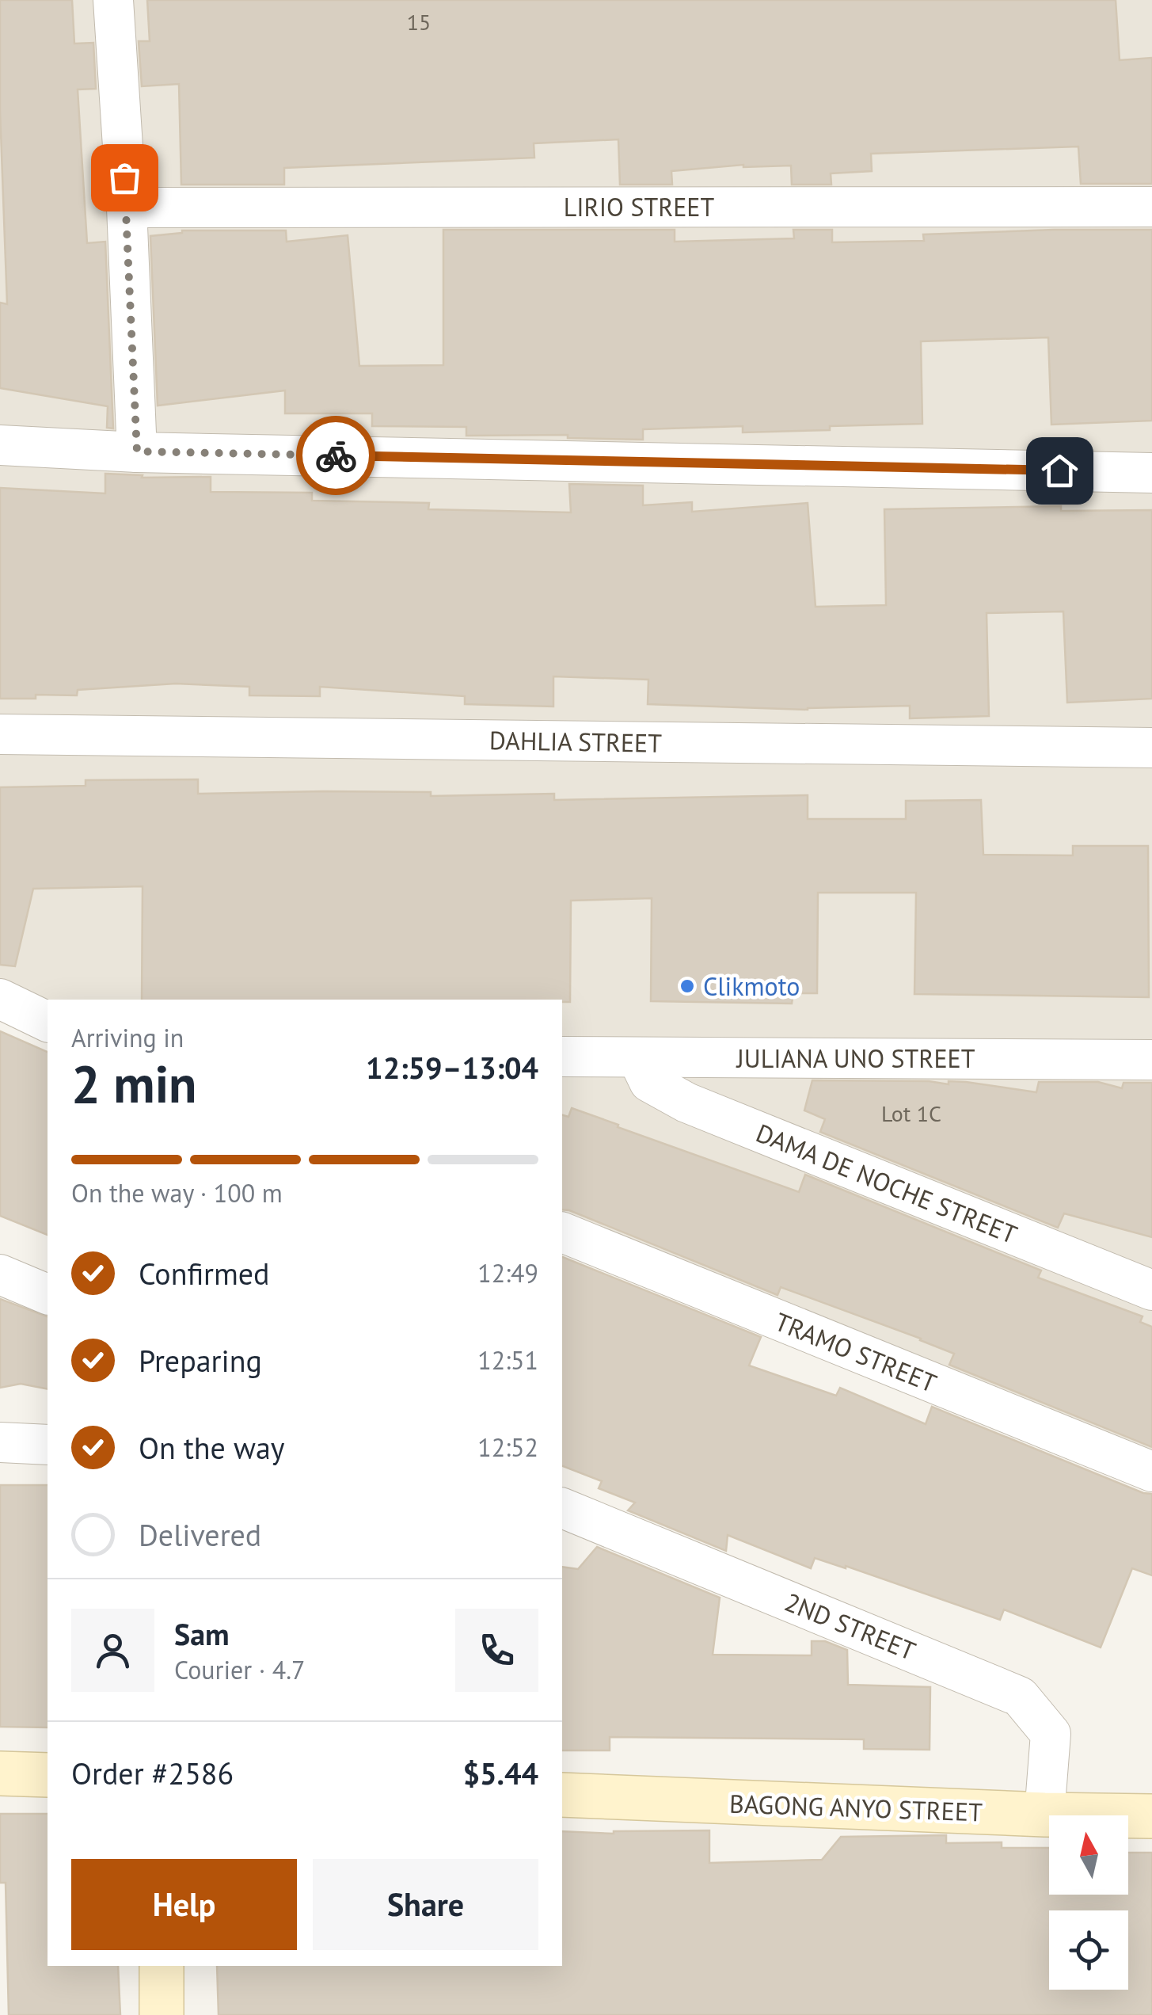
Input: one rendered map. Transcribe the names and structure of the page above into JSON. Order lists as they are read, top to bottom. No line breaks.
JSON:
{"streets":{"street":["LIRIO STREET","DAHLIA STREET","JULIANA UNO STREET","DAMA DE NOCHE STREET","TRAMO STREET","2ND STREET","BAGONG ANYO STREET"]},"crossings":[["JULIANA UNO STREET","DAMA DE NOCHE STREET"],["2ND STREET","BAGONG ANYO STREET"]],"places":["Clikmoto"],"house_numbers":["15","Lot 1C"],"north":"top","page":{"heading":["2 min","Arriving in","12:59–13:04"],"panel":["Sam","Courier · 4.7","Order #2586","$5.44"],"bar":"On the way · 100 m","list":[["Confirmed","12:49"],["Preparing","12:51"],["On the way","12:52"],"Delivered"],"buttons":["Help","Share"]}}
